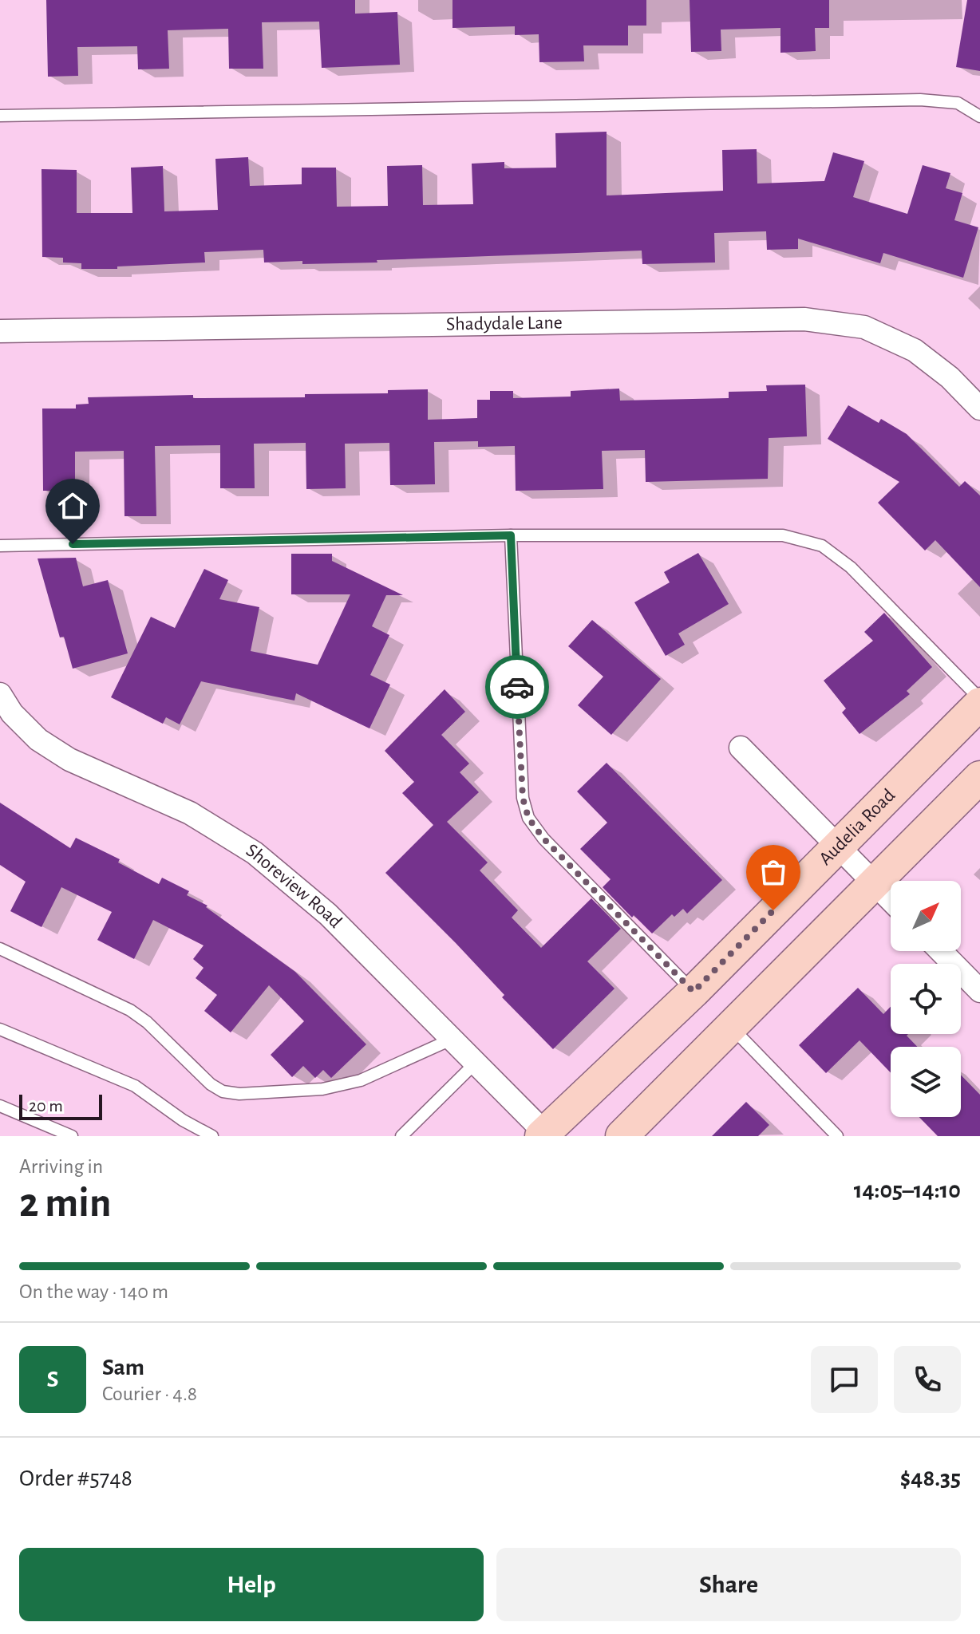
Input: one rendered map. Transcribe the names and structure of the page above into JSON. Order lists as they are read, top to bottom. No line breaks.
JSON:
{"streets":{"main road":["Audelia Road"],"street":["Shadydale Lane","Shoreview Road"]},"crossings":[["Audelia Road","Shoreview Road"]],"scale_bar":"20 m","north":"top right","page":{"scale":"20 m","heading":["2 min","Arriving in","14:05–14:10"],"panel":["Sam","Courier · 4.8","Order #5748","$48.35"],"bar":"On the way · 140 m","round":"S","buttons":["Help","Share"]}}
